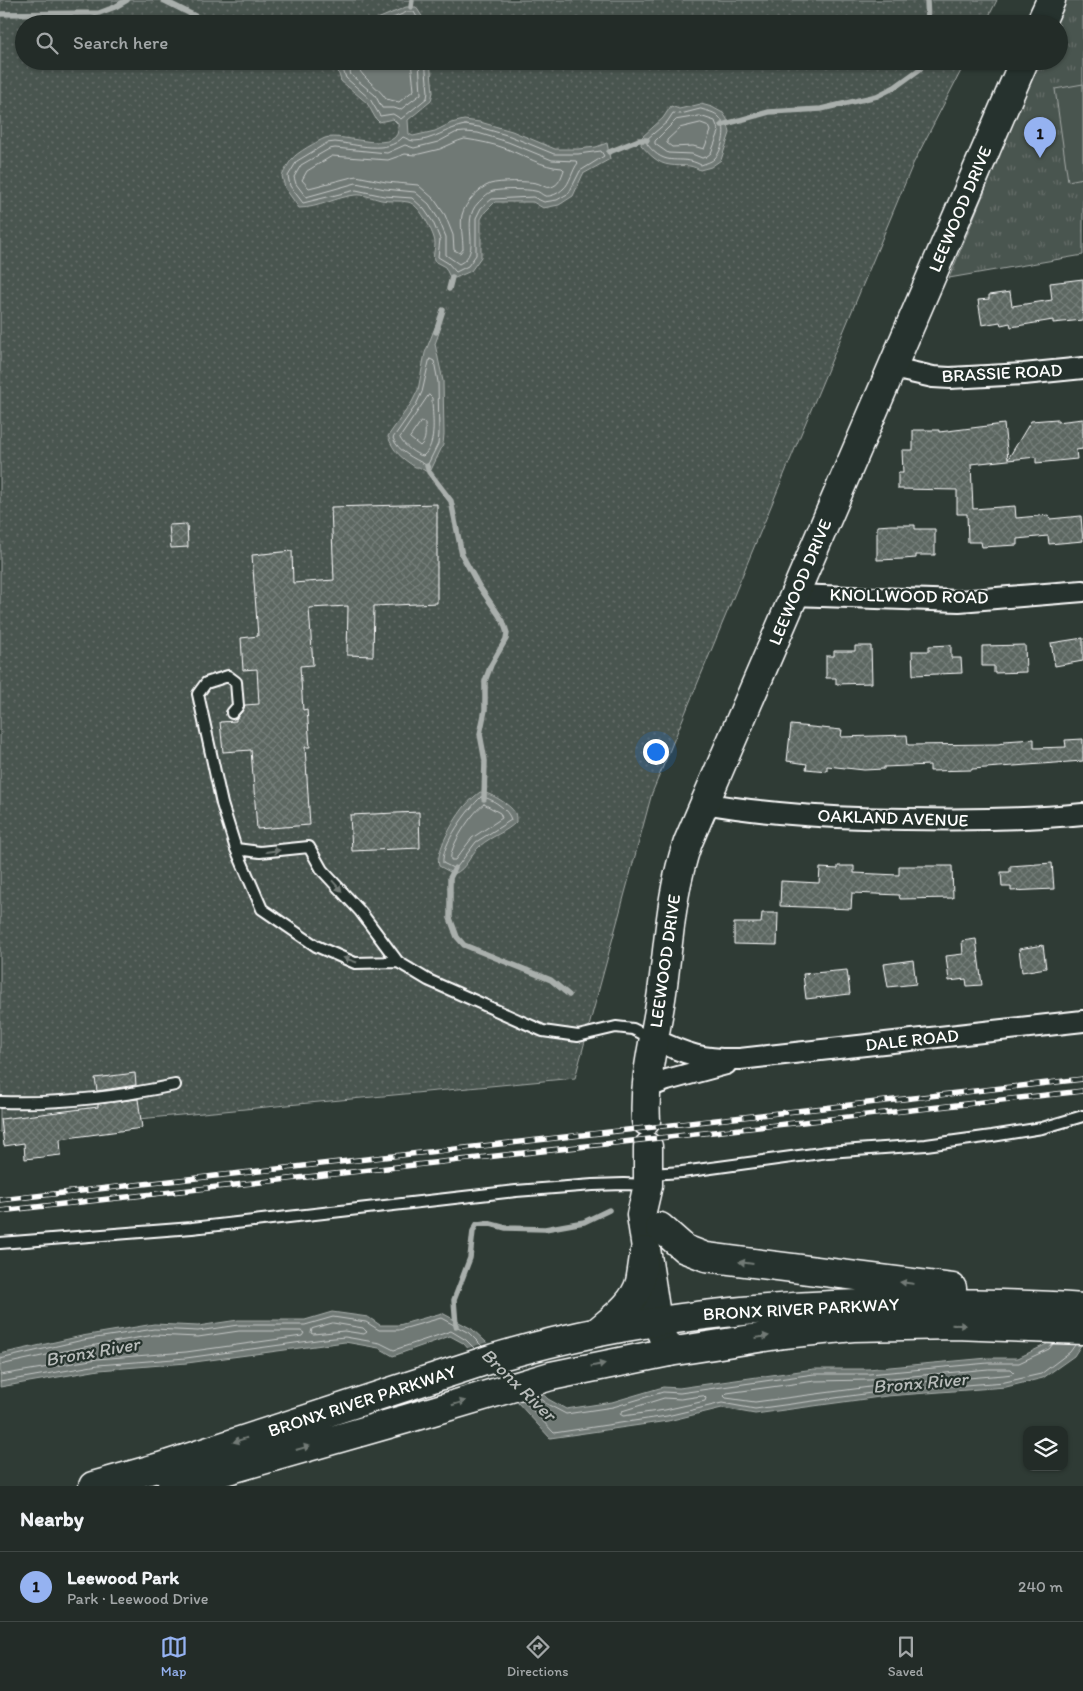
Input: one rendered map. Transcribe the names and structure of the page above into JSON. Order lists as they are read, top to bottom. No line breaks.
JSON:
{"streets":{"main road":["LEEWOOD DRIVE","BRONX RIVER PARKWAY"],"street":["BRASSIE ROAD","KNOLLWOOD ROAD","OAKLAND AVENUE","DALE ROAD"]},"crossings":[["LEEWOOD DRIVE","BRASSIE ROAD"],["LEEWOOD DRIVE","KNOLLWOOD ROAD"],["LEEWOOD DRIVE","OAKLAND AVENUE"],["LEEWOOD DRIVE","DALE ROAD"],["LEEWOOD DRIVE","BRONX RIVER PARKWAY"]],"water":["Bronx River"],"page":{"search":"Search here","pins":"1","heading":"Nearby","list":[{"mark":"1","name":"Leewood Park","note":"Park · Leewood Drive","value":"240 m"}],"nav":["Map","Directions","Saved"]}}
